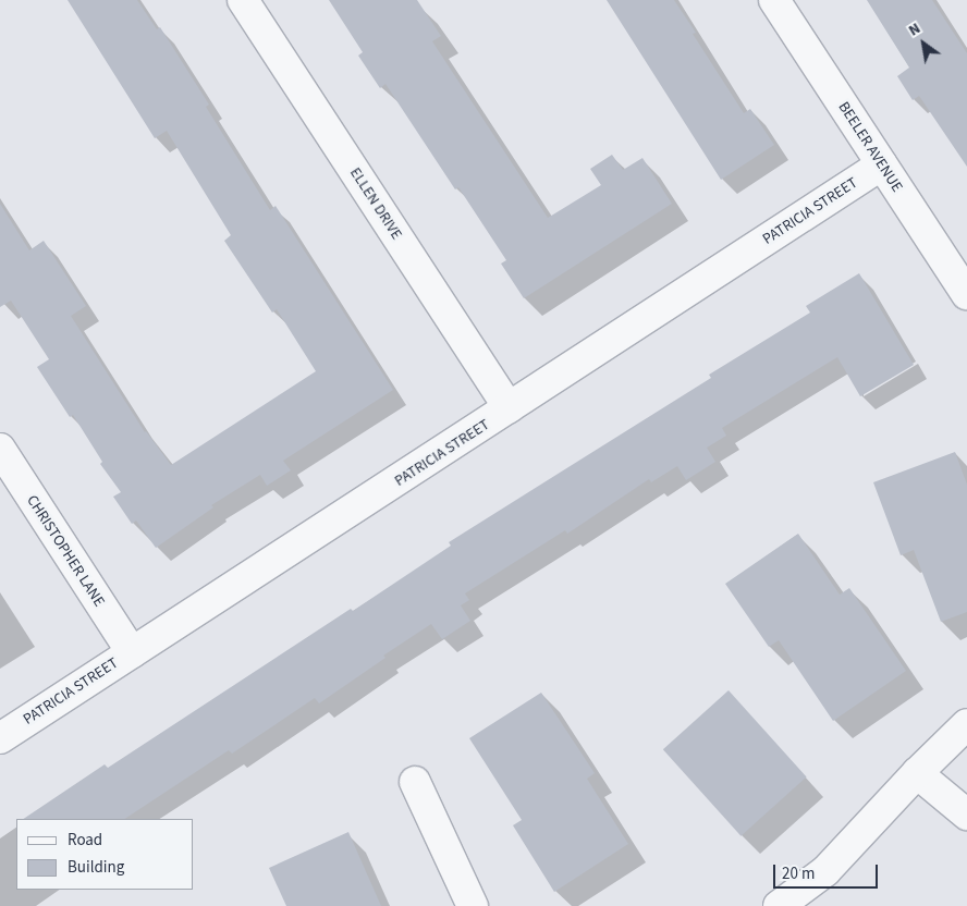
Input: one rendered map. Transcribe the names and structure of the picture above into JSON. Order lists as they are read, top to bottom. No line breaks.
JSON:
{"streets":{"street":["BEELER AVENUE","ELLEN DRIVE","PATRICIA STREET","CHRISTOPHER LANE"]},"crossings":[["BEELER AVENUE","PATRICIA STREET"],["ELLEN DRIVE","PATRICIA STREET"],["PATRICIA STREET","CHRISTOPHER LANE"]],"legend":["Road","Building"],"scale_bar":"20 m","north":"top left"}
